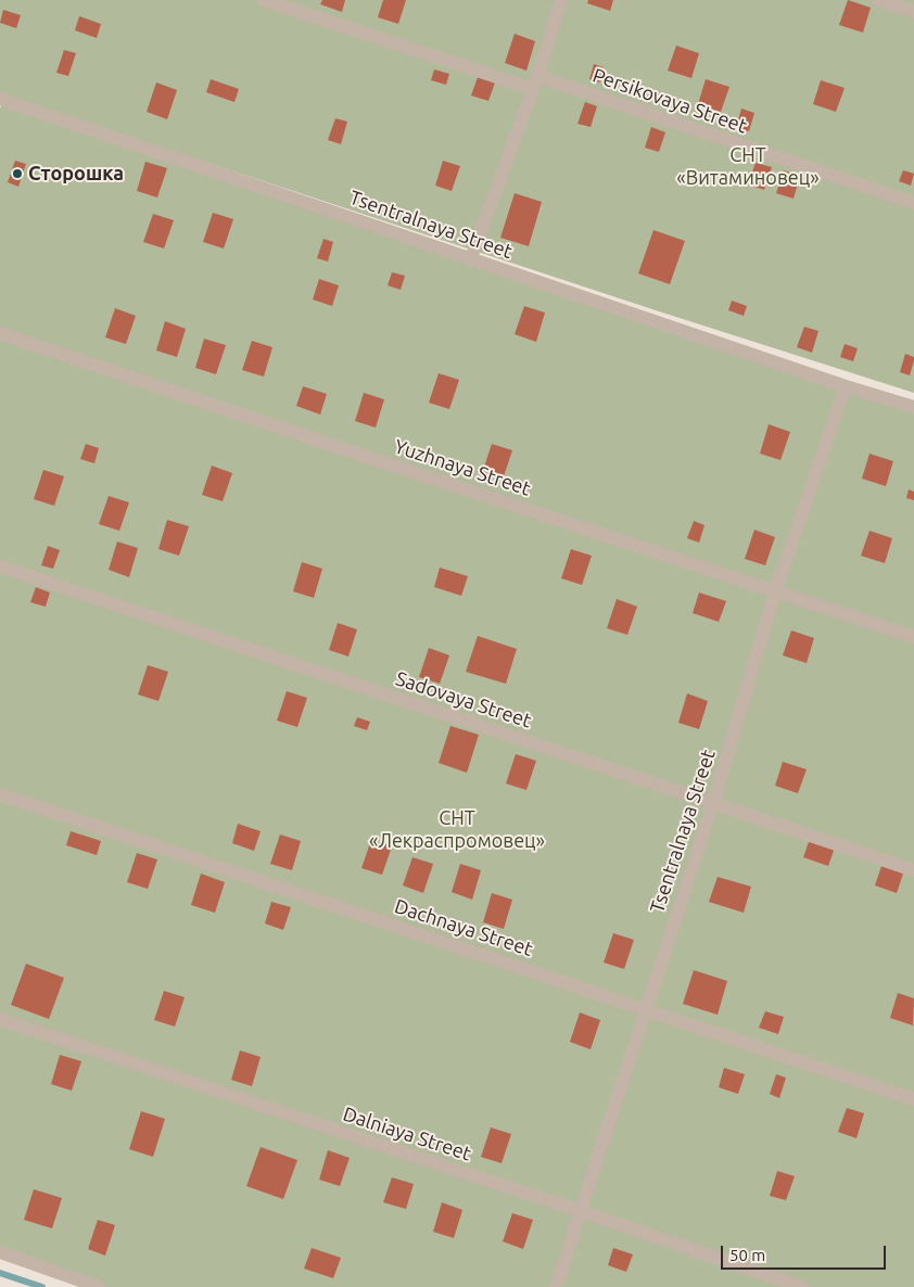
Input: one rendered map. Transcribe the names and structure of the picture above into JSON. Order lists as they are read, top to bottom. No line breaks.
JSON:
{"streets":{"street":["Persikovaya Street","Tsentralnaya Street","Yuzhnaya Street","Sadovaya Street","Dachnaya Street","Dalniaya Street"]},"crossings":[["Tsentralnaya Street","Yuzhnaya Street"],["Tsentralnaya Street","Sadovaya Street"],["Tsentralnaya Street","Dachnaya Street"],["Tsentralnaya Street","Dalniaya Street"]],"parks":["СНТ «Витаминовец»","СНТ «Лекраспромовец»"],"places":["Сторошка"],"scale_bar":"50 m"}
